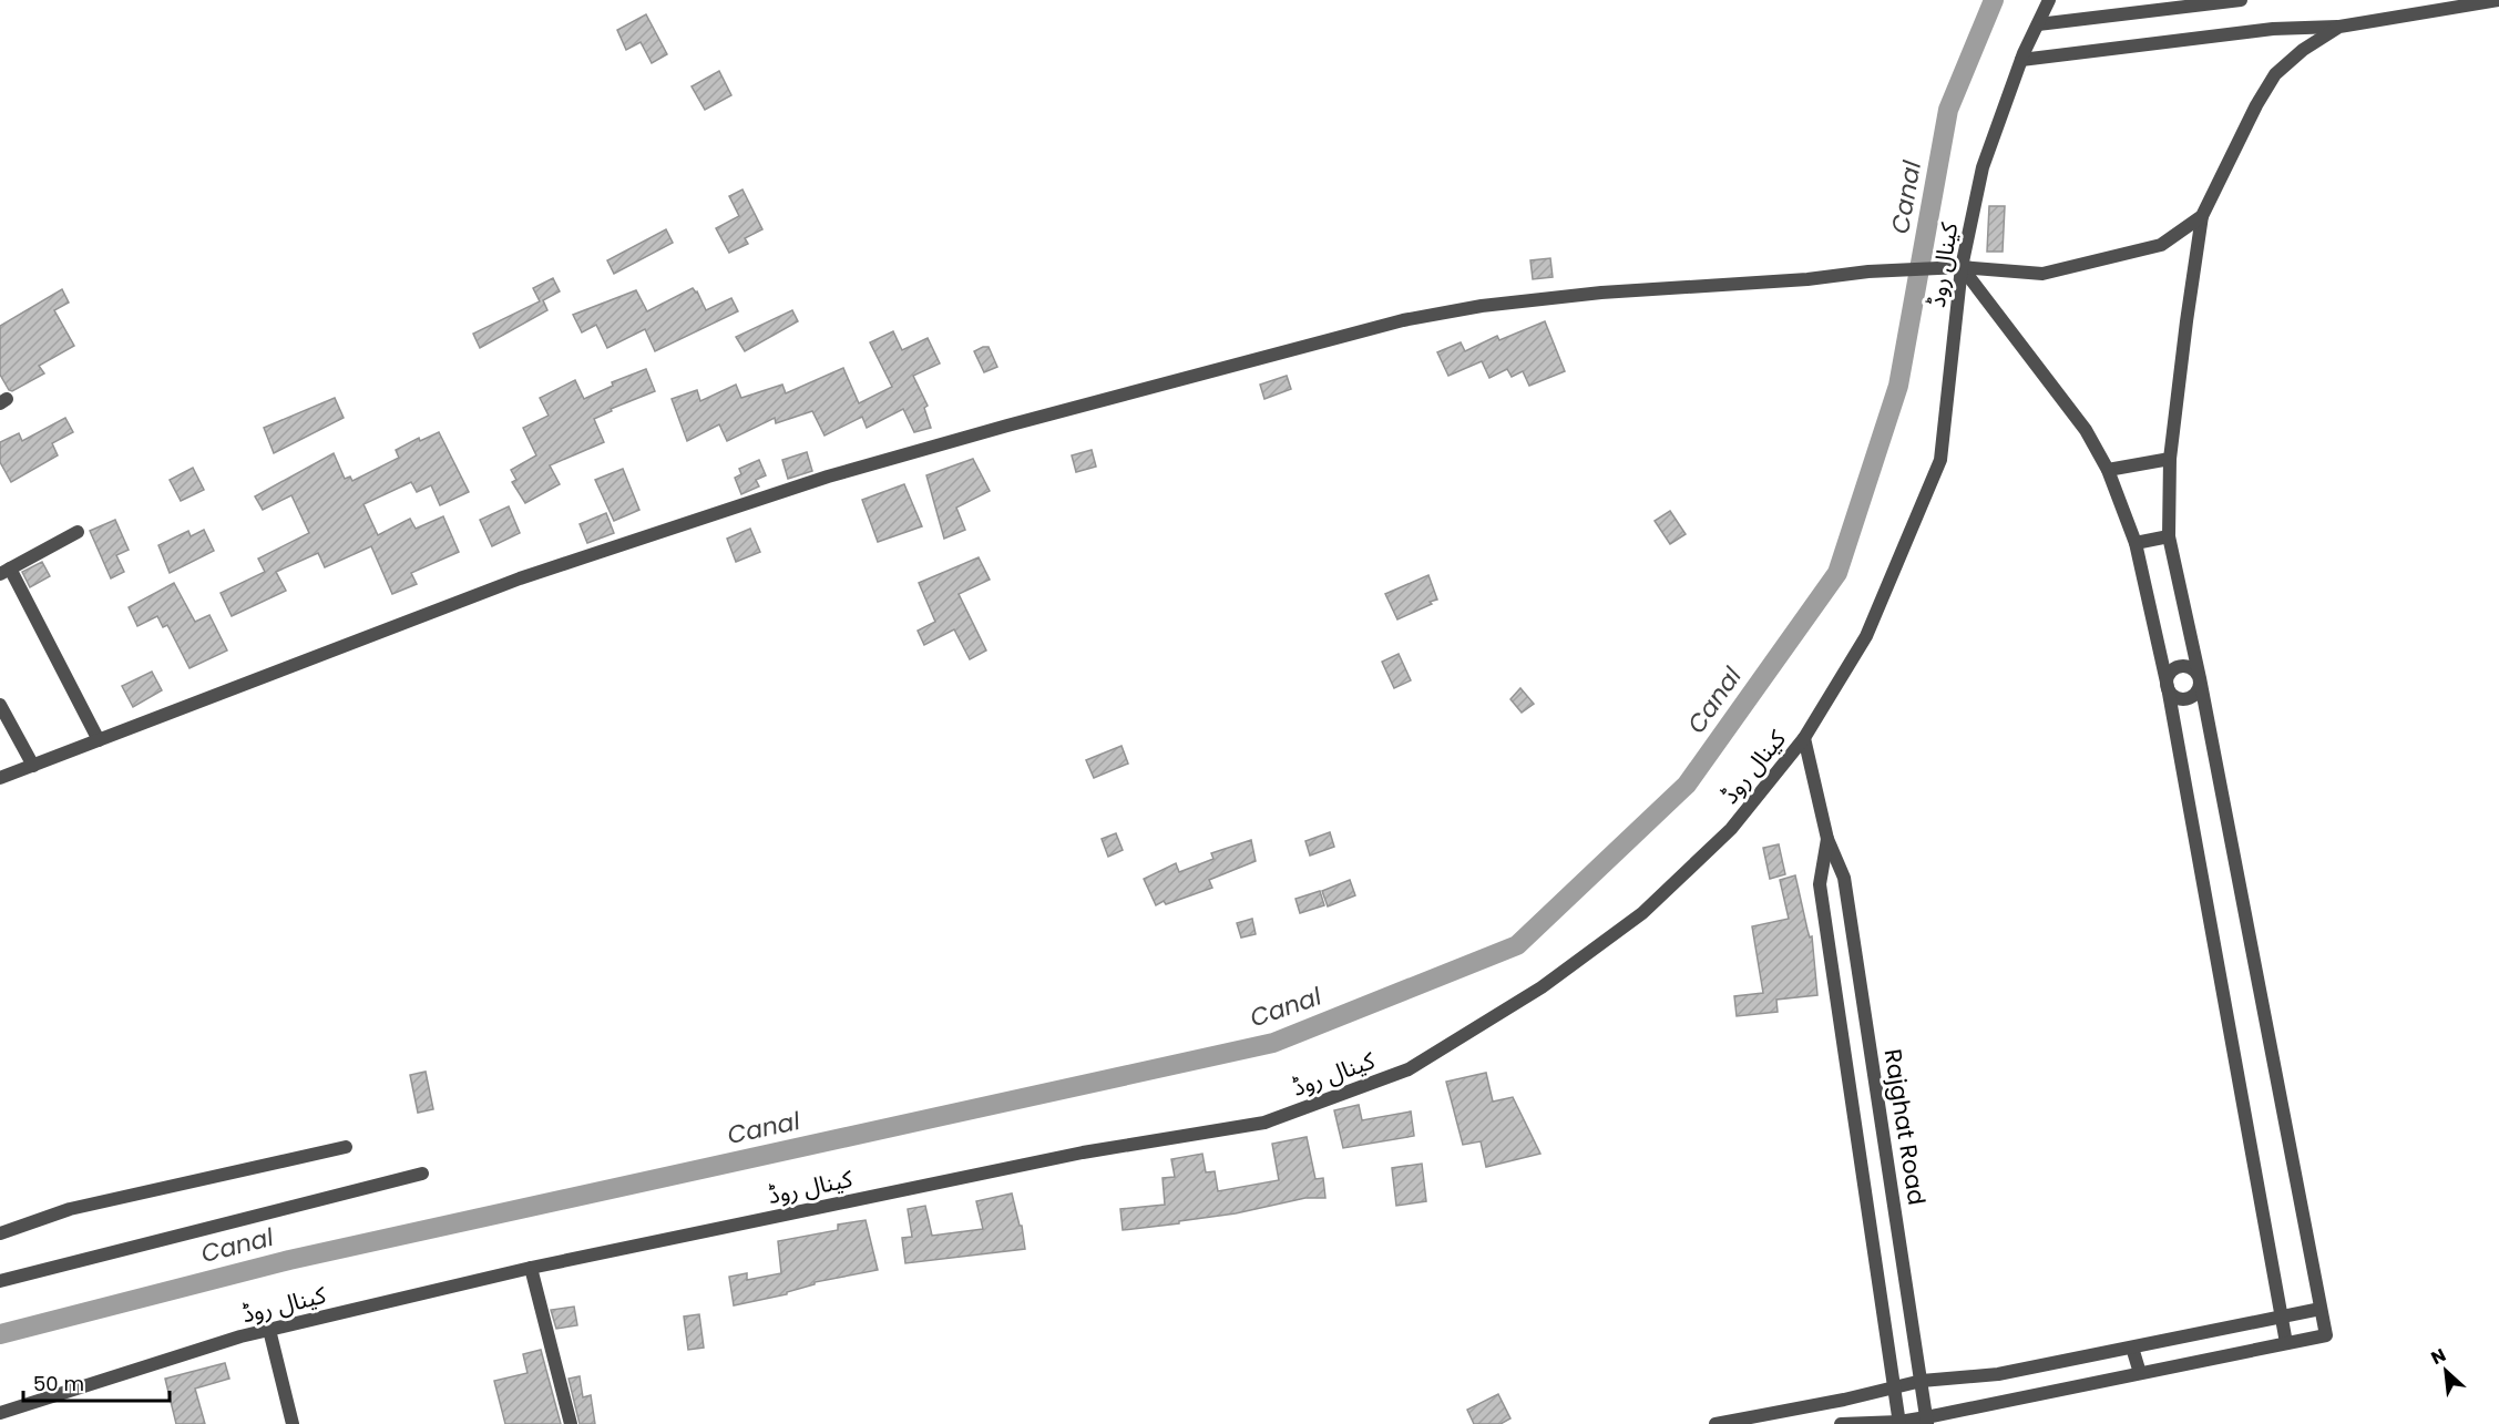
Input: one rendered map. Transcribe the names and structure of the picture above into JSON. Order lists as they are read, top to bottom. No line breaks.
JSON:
{"streets":{"street":["کینال روڈ","Rajghat Road"]},"crossings":[["کینال روڈ","Rajghat Road"]],"water":["Canal"],"scale_bar":"50 m","north":"top left"}
